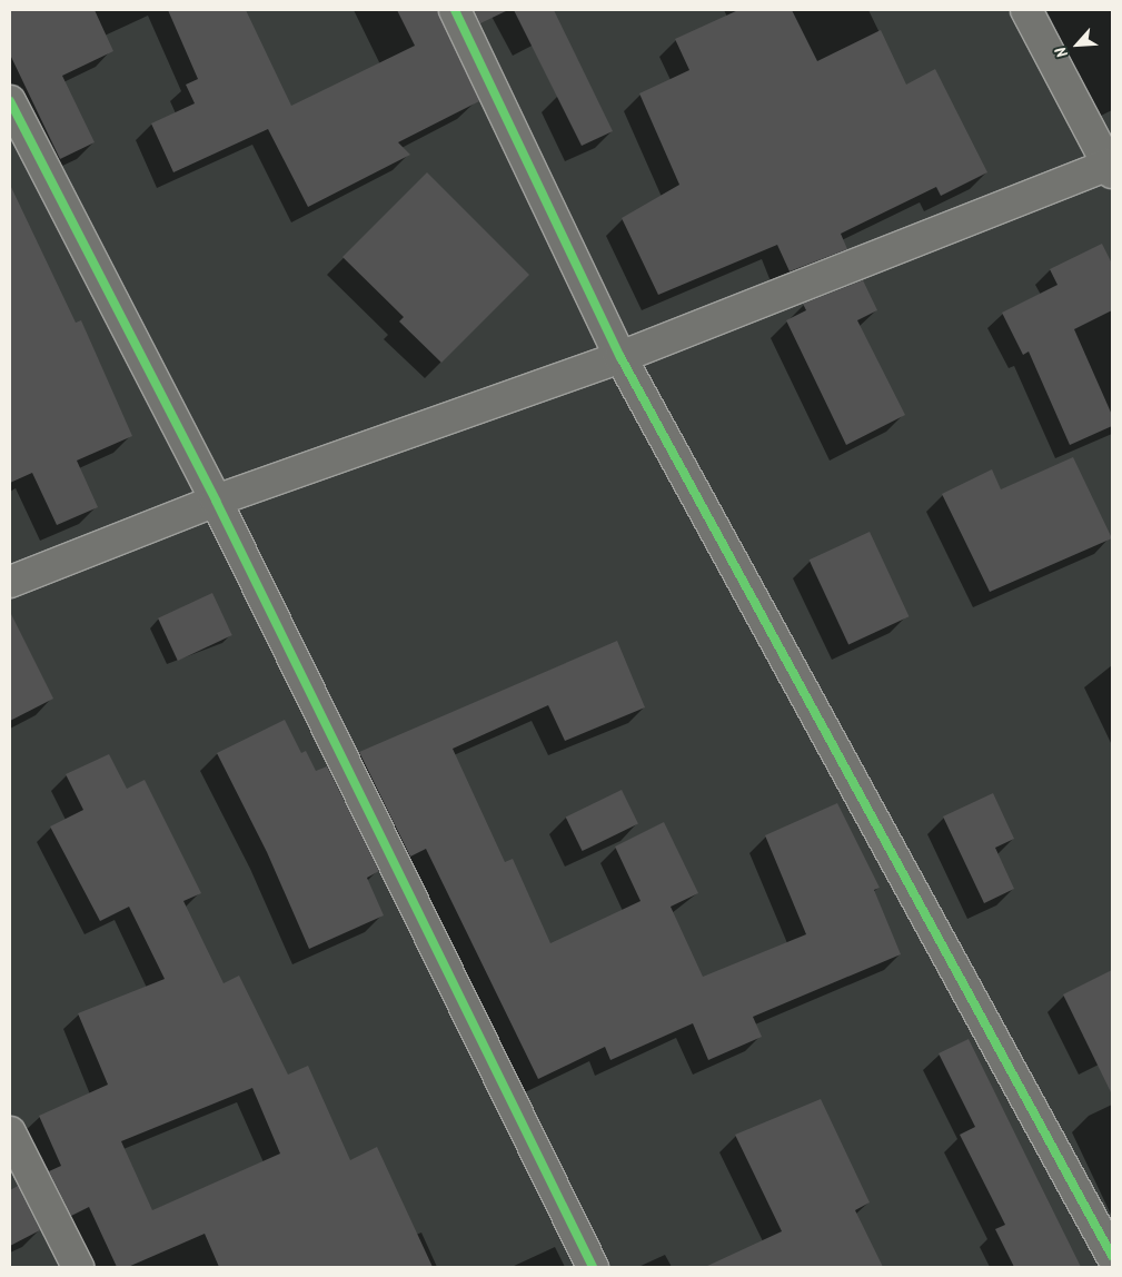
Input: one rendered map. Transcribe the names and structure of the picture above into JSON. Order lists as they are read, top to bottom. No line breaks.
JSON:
{"north":"bottom left"}
